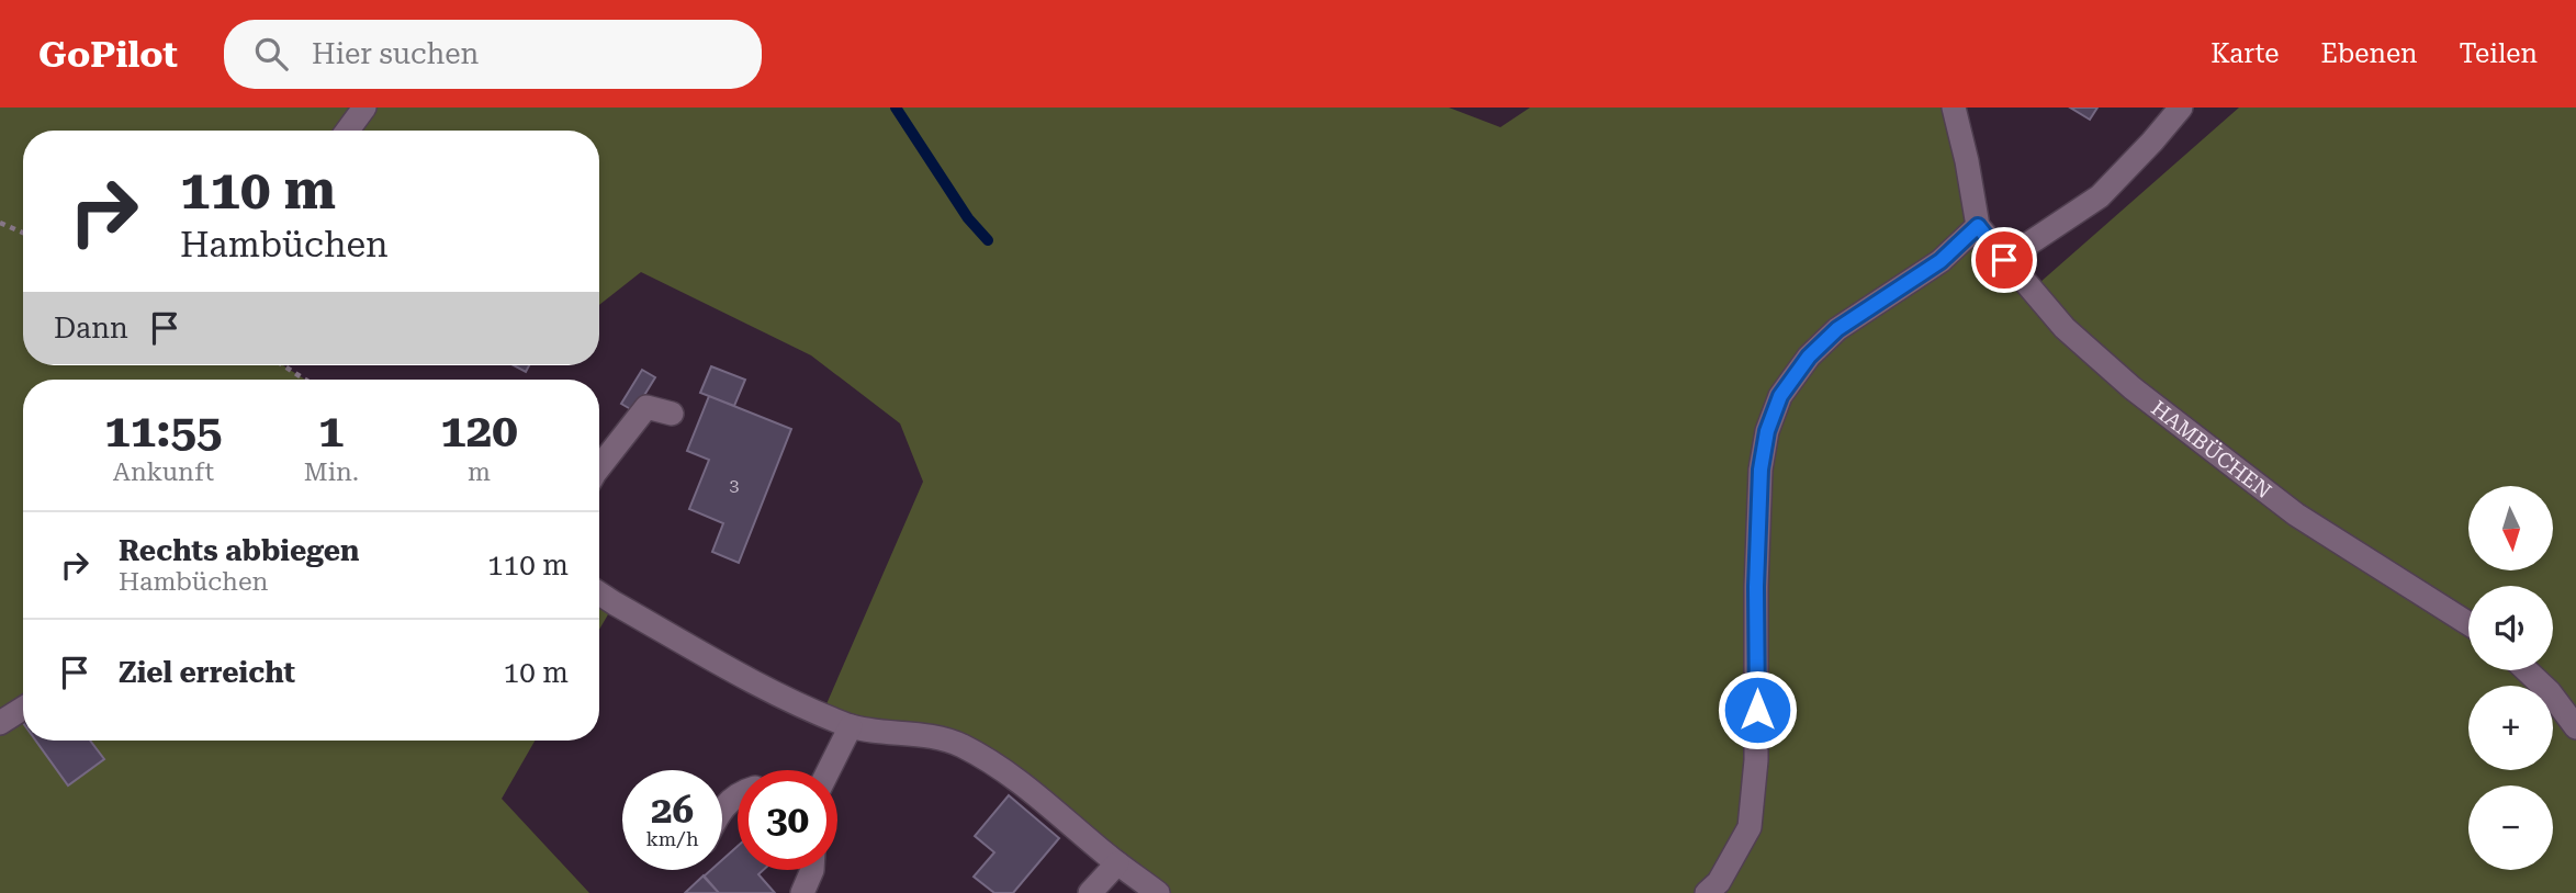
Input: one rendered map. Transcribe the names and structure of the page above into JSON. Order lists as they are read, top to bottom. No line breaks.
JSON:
{"streets":{"street":["HAMBÜCHEN"]},"house_numbers":["3"],"north":"bottom","page":{"header":"GoPilot","search":"Hier suchen","nav":["Karte","Ebenen","Teilen"],"turn":["110 m","Hambüchen"],"then":"Dann","eta":["11:55","Ankunft","1","Min.","120","m"],"map_buttons":["+","−"],"list":[{"name":"Rechts abbiegen","note":"Hambüchen","value":"110 m"},{"name":"Ziel erreicht","value":"10 m"}],"speed":"26 km/h","limit":"30"}}
